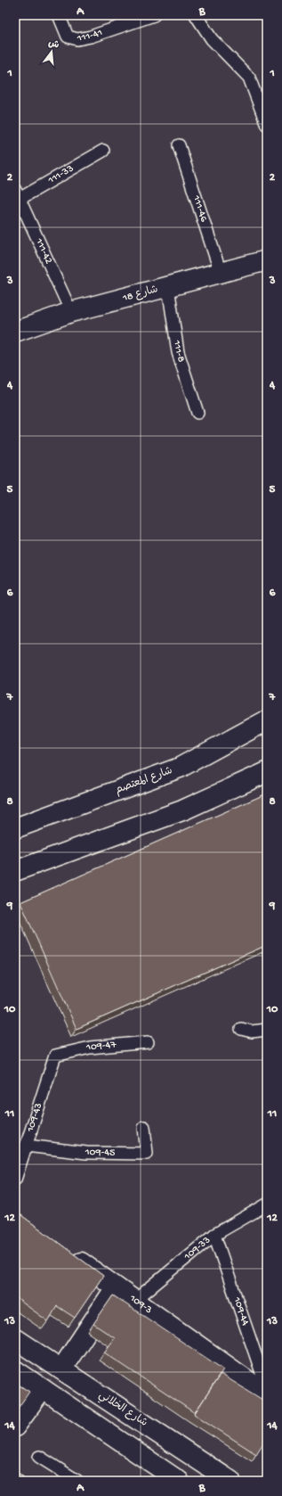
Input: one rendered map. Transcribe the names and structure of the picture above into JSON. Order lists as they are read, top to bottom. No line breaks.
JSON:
{"streets":{"main road":["شارع 18","شارع المعتصم","109-3","شارع الخلاني"],"lane":["111-41","111-33","111-46","111-42","111-8","109-47","109-43","109-45","109-33","109-44"]},"crossings":[["111-33","111-42"],["111-46","شارع 18"],["111-42","شارع 18"],["شارع 18","111-8"],["109-47","109-43"],["109-43","109-45"],["109-33","109-3"],["109-33","109-44"]],"north":"top","grid":{"columns":["A","B"],"rows":["1","2","3","4","5","6","7","8","9","10","11","12","13","14"]}}
